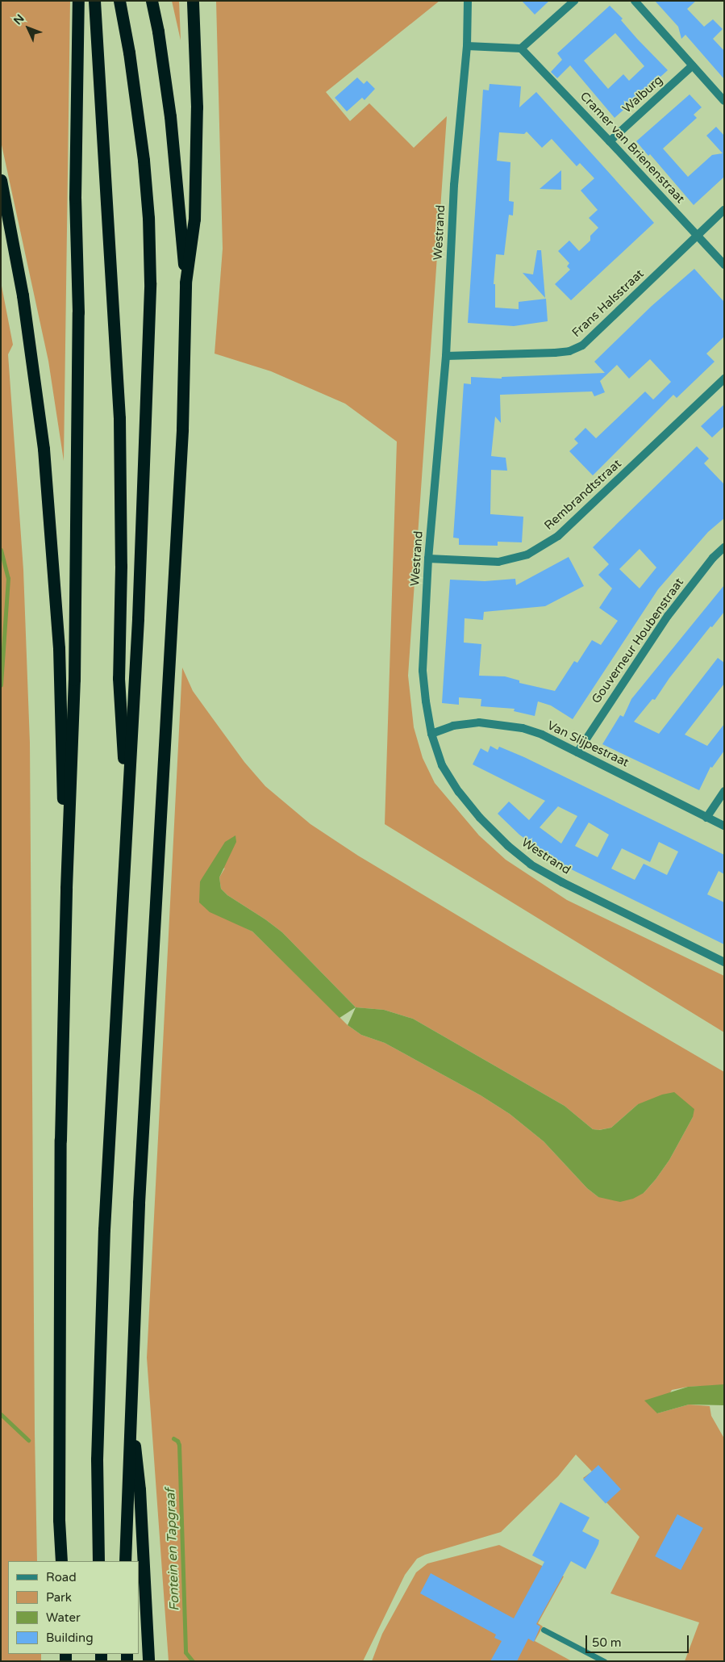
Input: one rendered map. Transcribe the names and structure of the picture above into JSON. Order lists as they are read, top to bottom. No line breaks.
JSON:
{"streets":{"street":["Walburg","Cramer van Brienenstraat","Westrand","Frans Halsstraat","Rembrandtstraat","Gouverneur Houbenstraat","Van Slijpestraat"]},"crossings":[["Walburg","Cramer van Brienenstraat"],["Cramer van Brienenstraat","Frans Halsstraat"],["Westrand","Frans Halsstraat"],["Westrand","Rembrandtstraat"],["Westrand","Van Slijpestraat"],["Gouverneur Houbenstraat","Van Slijpestraat"]],"water":["Fontein en Tapgraaf"],"legend":["Road","Park","Water","Building"],"scale_bar":"50 m","north":"top left"}
